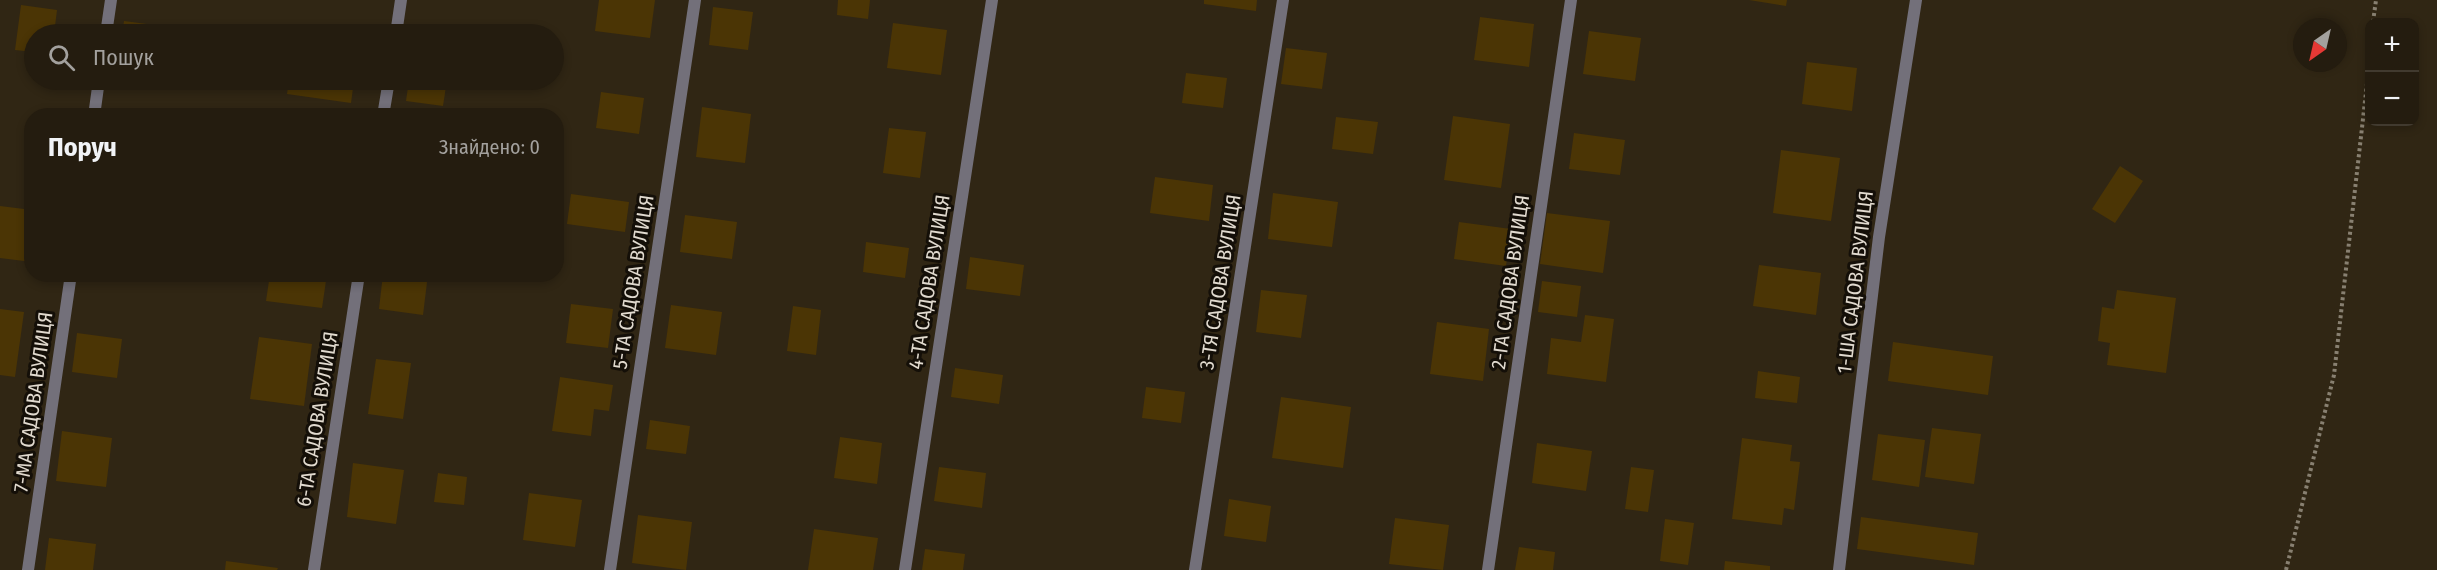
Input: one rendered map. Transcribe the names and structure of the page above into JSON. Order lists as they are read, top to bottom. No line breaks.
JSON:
{"streets":{"street":["5-ТА САДОВА ВУЛИЦЯ","4-ТА САДОВА ВУЛИЦЯ","3-ТЯ САДОВА ВУЛИЦЯ","2-ГА САДОВА ВУЛИЦЯ","1-ША САДОВА ВУЛИЦЯ","7-МА САДОВА ВУЛИЦЯ","6-ТА САДОВА ВУЛИЦЯ"]},"north":"bottom left","page":{"map_buttons":["+","−"],"search":"Пошук","heading":["Поруч","Знайдено: 0"]}}
